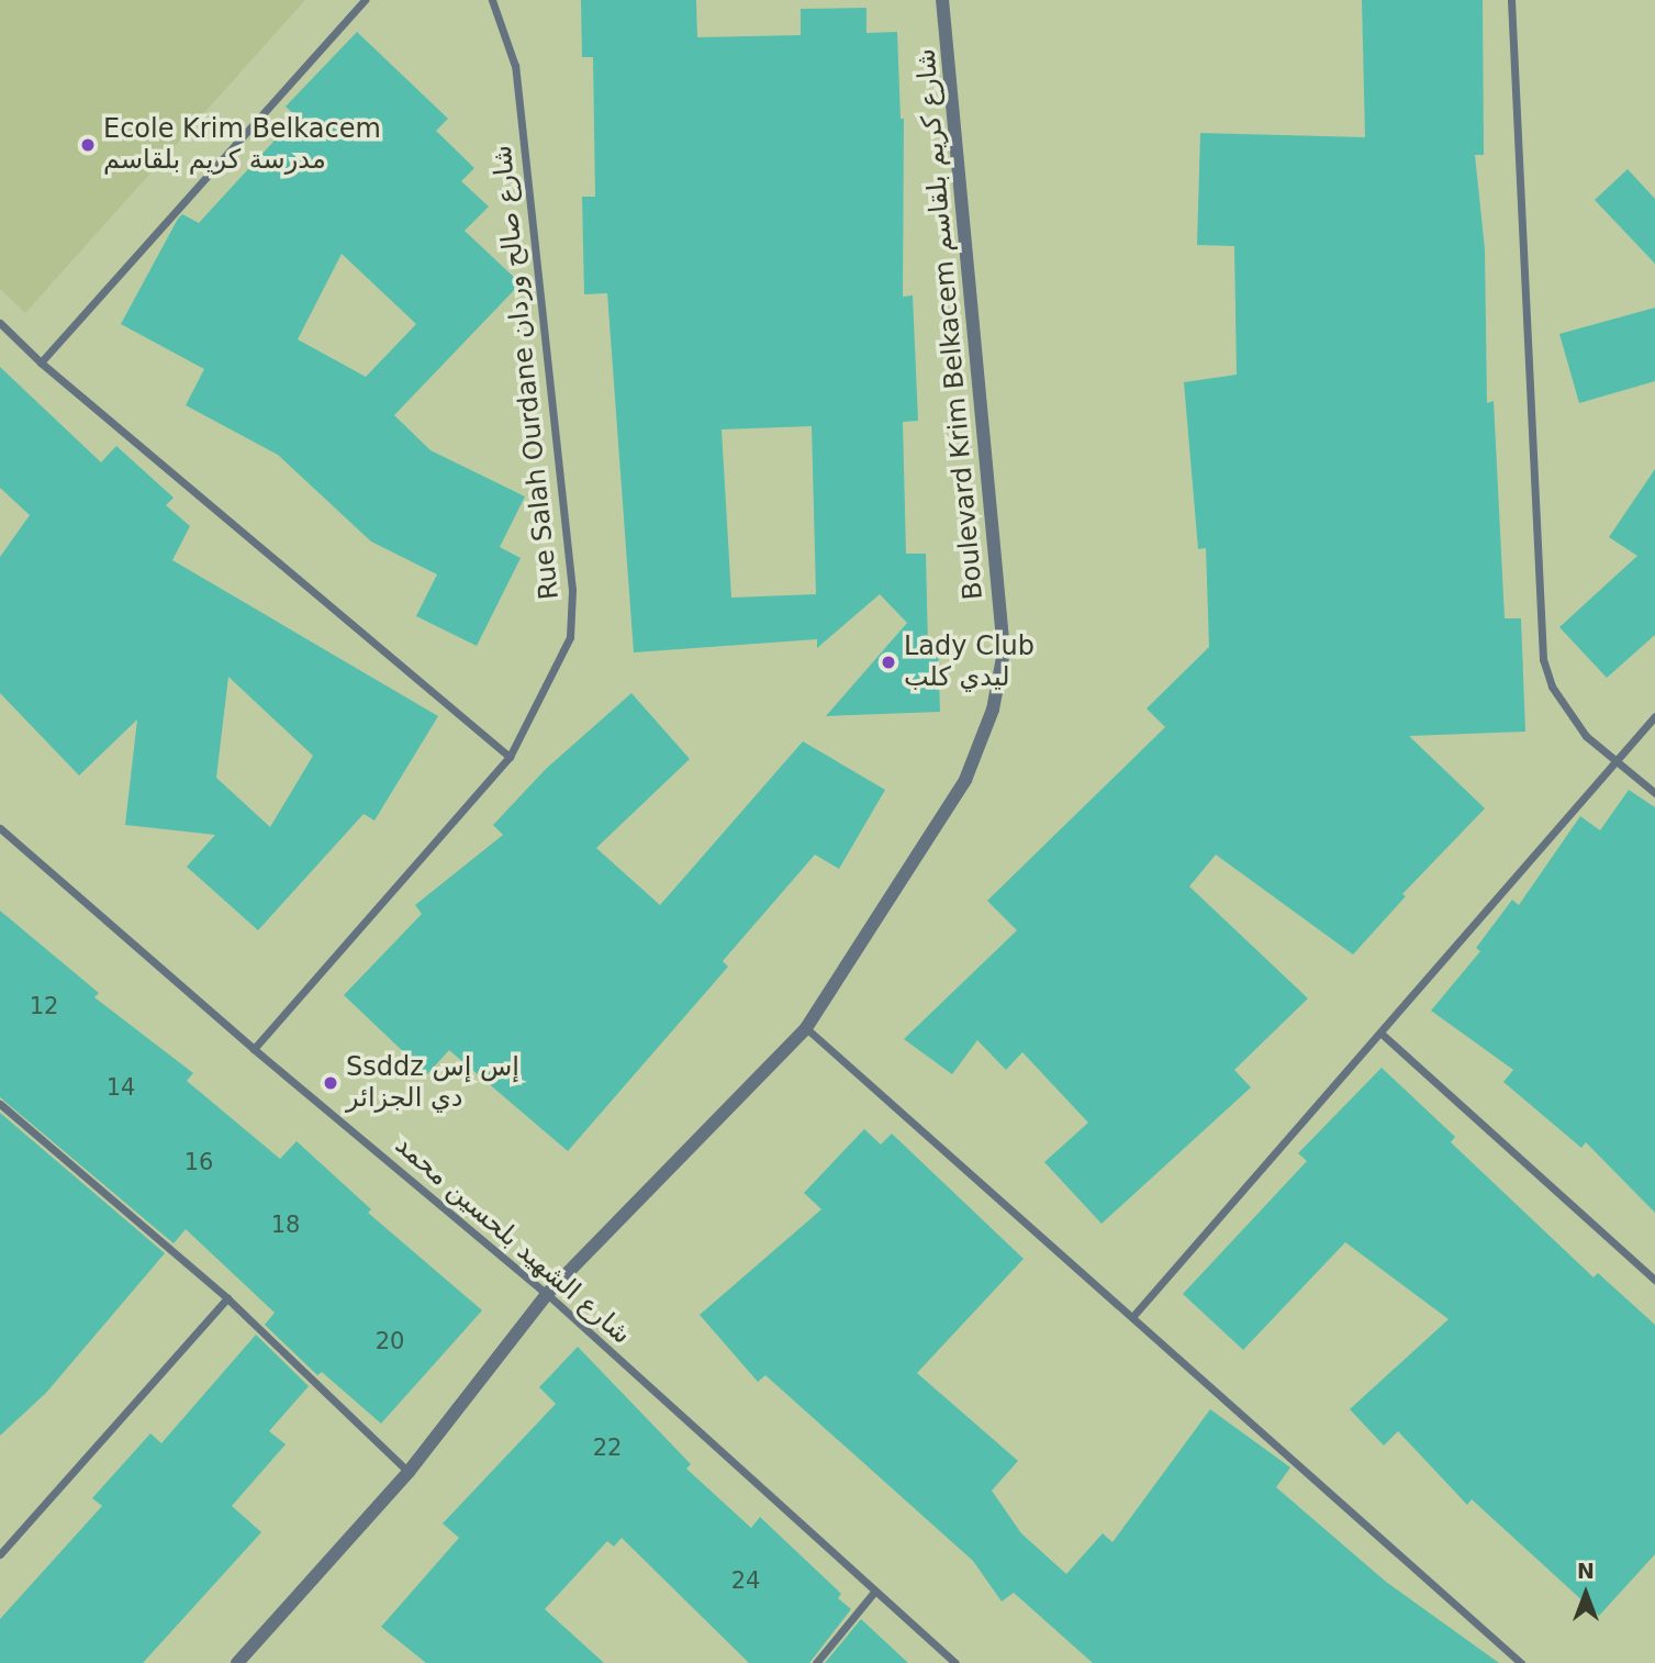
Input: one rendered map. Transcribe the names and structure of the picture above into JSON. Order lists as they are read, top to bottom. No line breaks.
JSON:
{"streets":{"street":["Boulevard Krim Belkacem شارع كريم بلقاسم","Rue Salah Ourdane شارع صالح وردان","شارع الشهيد بلحسين محمد"]},"crossings":[["Boulevard Krim Belkacem شارع كريم بلقاسم","شارع الشهيد بلحسين محمد"],["Rue Salah Ourdane شارع صالح وردان","شارع الشهيد بلحسين محمد"]],"places":["Ecole Krim Belkacem مدرسة كريم بلقاسم","Lady Club ليدي كلب","Ssddz إس إس دي الجزائر"],"house_numbers":["12","14","16","18","20","22","24"],"north":"top"}
